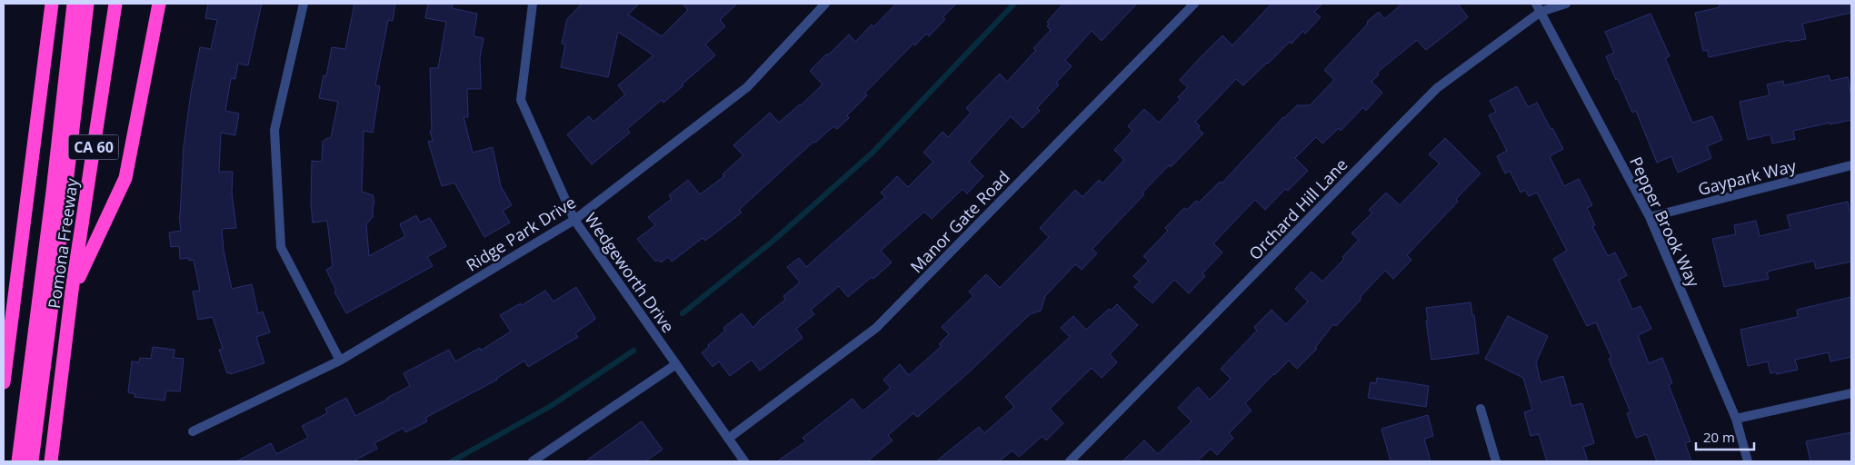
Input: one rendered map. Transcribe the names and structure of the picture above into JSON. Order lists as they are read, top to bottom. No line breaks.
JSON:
{"streets":{"highway":["CA 60","Pomona Freeway"],"street":["Gaypark Way","Orchard Hill Lane","Manor Gate Road","Pepper Brook Way","Ridge Park Drive","Wedgeworth Drive"]},"crossings":[["Gaypark Way","Pepper Brook Way"],["Orchard Hill Lane","Pepper Brook Way"],["Manor Gate Road","Wedgeworth Drive"],["Ridge Park Drive","Wedgeworth Drive"]],"scale_bar":"20 m"}
